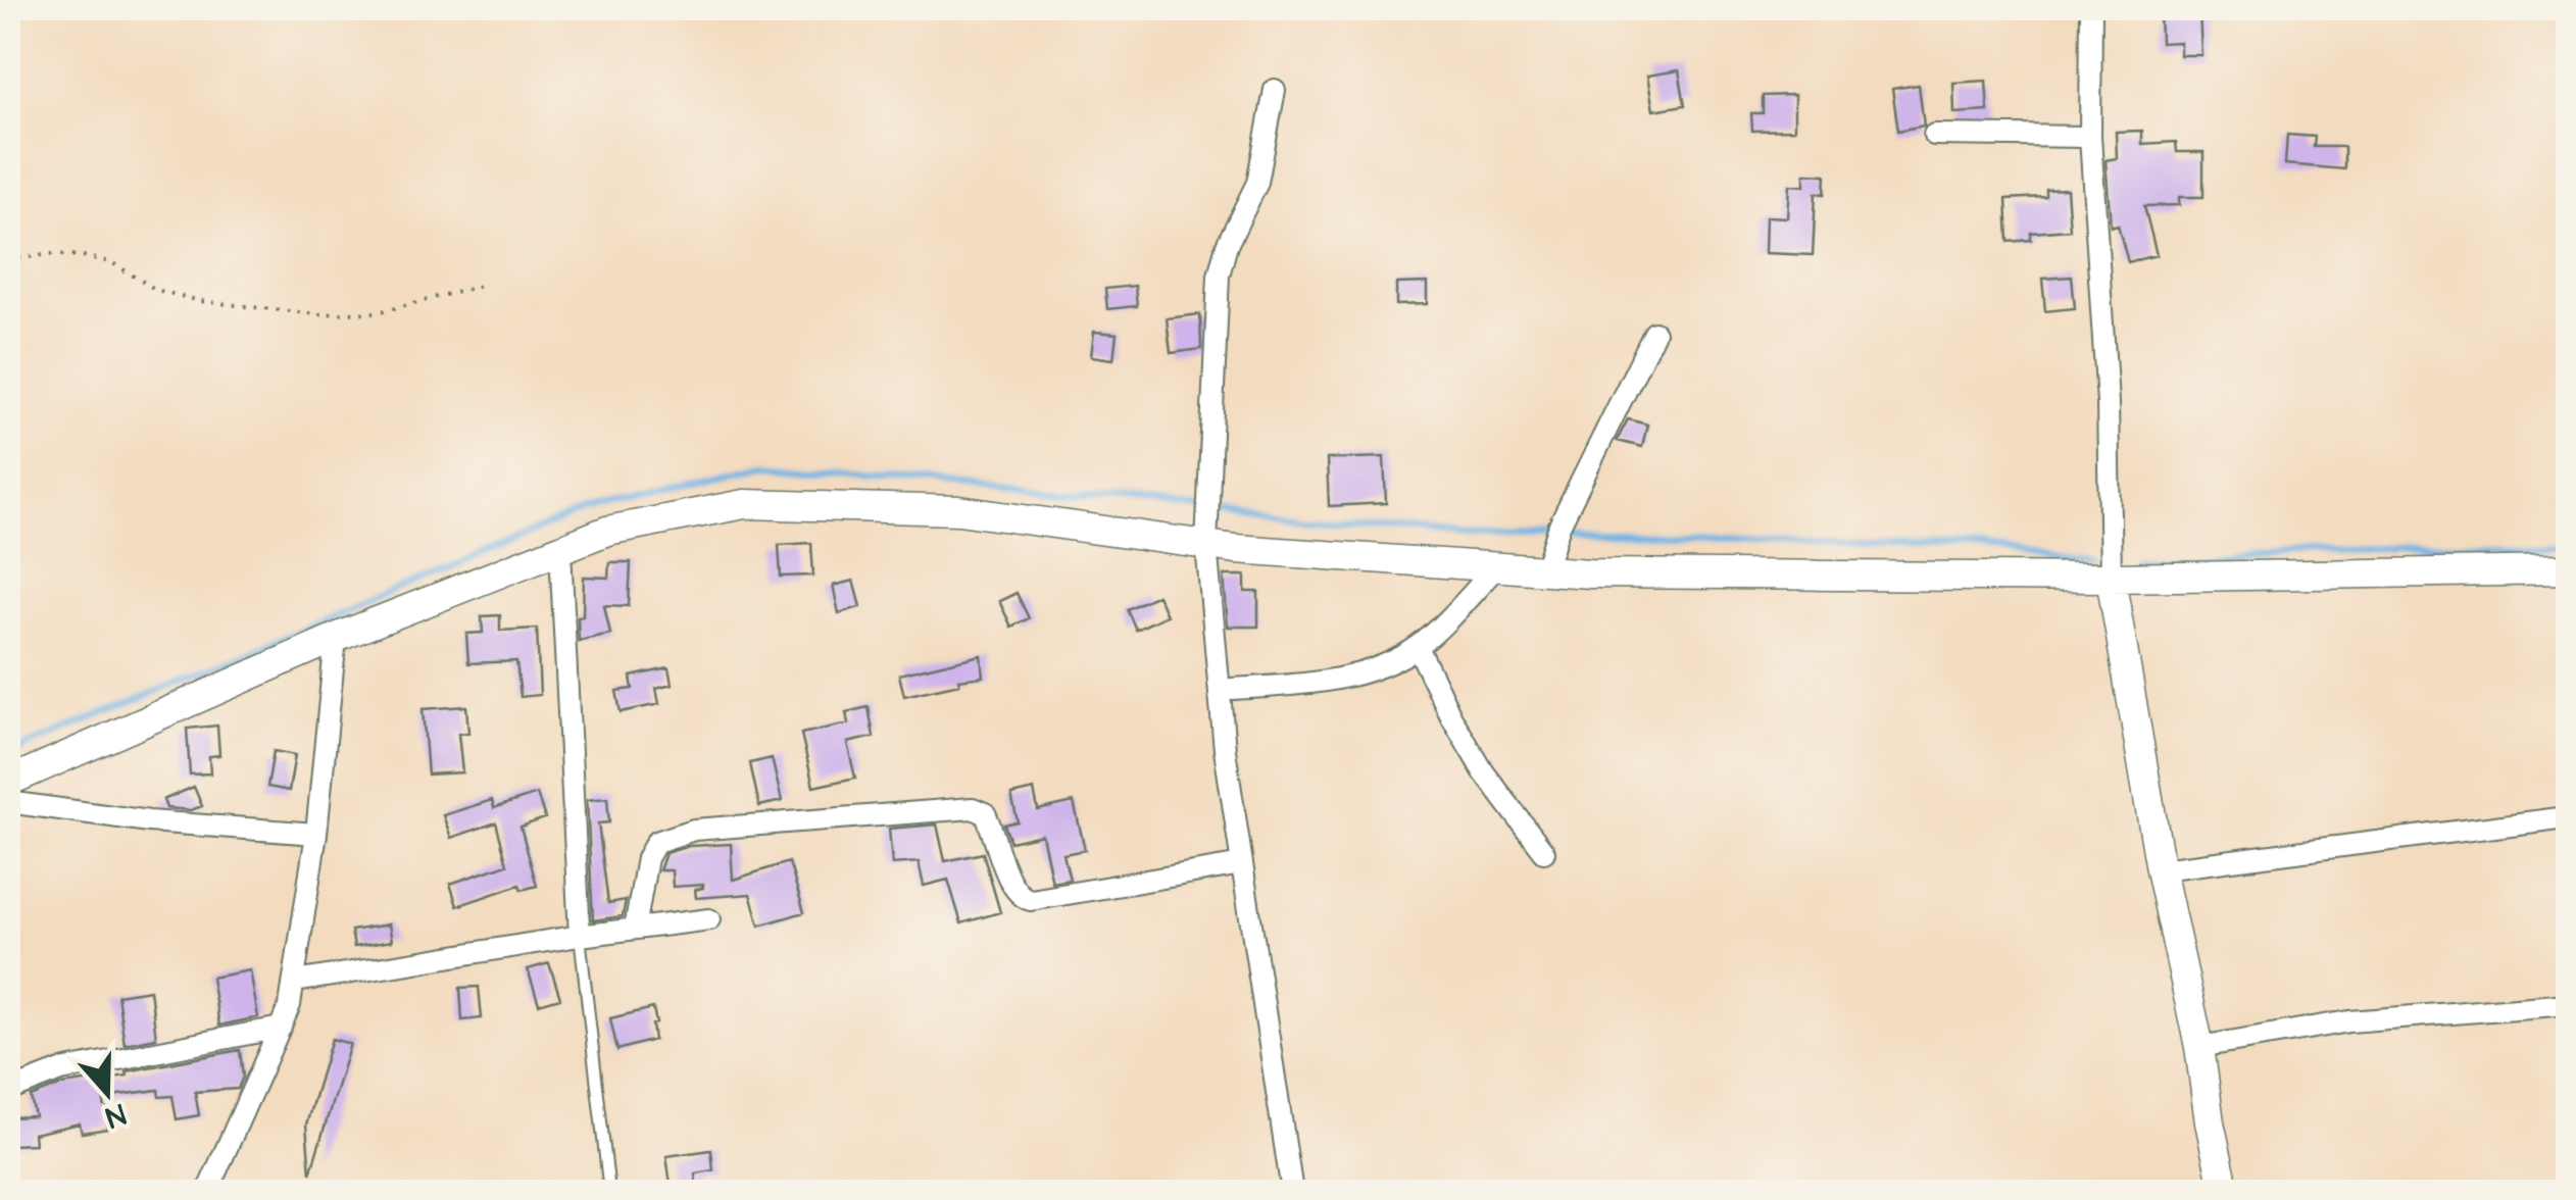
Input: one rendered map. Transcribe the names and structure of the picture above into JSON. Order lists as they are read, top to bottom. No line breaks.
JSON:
{"north":"bottom"}
